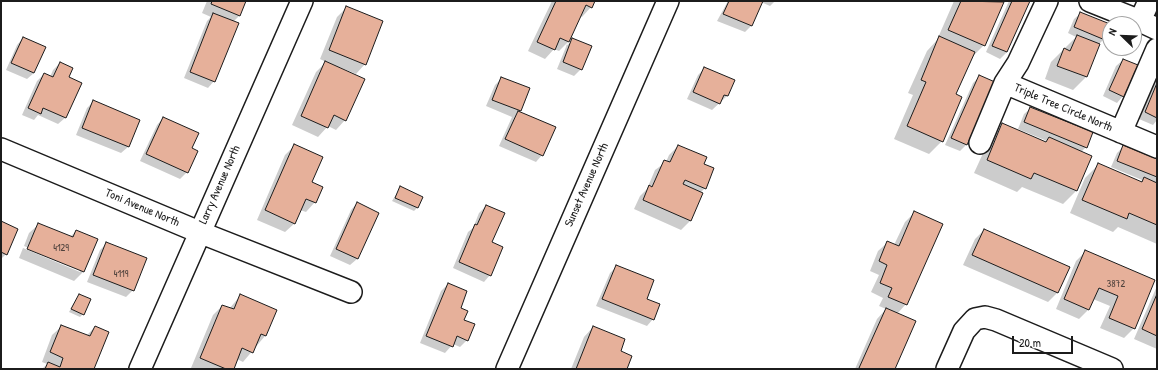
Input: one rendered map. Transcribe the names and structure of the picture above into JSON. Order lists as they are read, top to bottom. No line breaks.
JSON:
{"streets":{"street":["Triple Tree Circle North","Larry Avenue North","Sunset Avenue North","Toni Avenue North"]},"crossings":[["Larry Avenue North","Toni Avenue North"]],"house_numbers":["4129","4119","3872"],"scale_bar":"20 m","north":"top left"}
